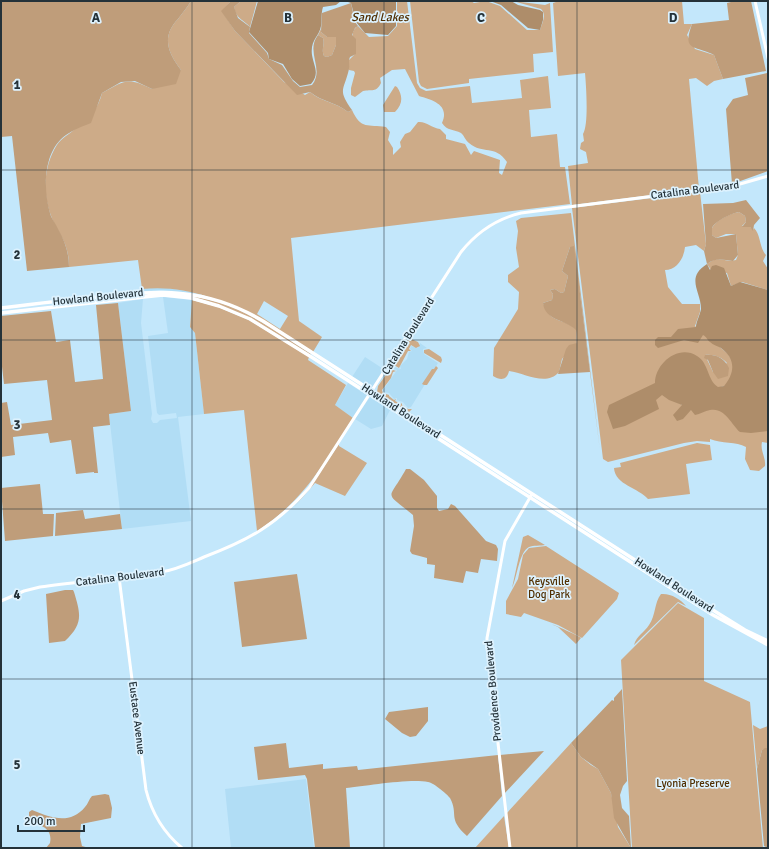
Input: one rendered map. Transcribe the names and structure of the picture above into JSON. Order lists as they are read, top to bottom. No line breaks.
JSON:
{"streets":{"main road":["Howland Boulevard"],"street":["Catalina Boulevard","Providence Boulevard","Eustace Avenue"]},"crossings":[["Catalina Boulevard","Howland Boulevard"],["Catalina Boulevard","Eustace Avenue"],["Howland Boulevard","Providence Boulevard"]],"water":["Sand Lakes"],"parks":["Keysville Dog Park","Lyonia Preserve"],"scale_bar":"200 m","grid":{"columns":["A","B","C","D"],"rows":["1","2","3","4","5"]}}
